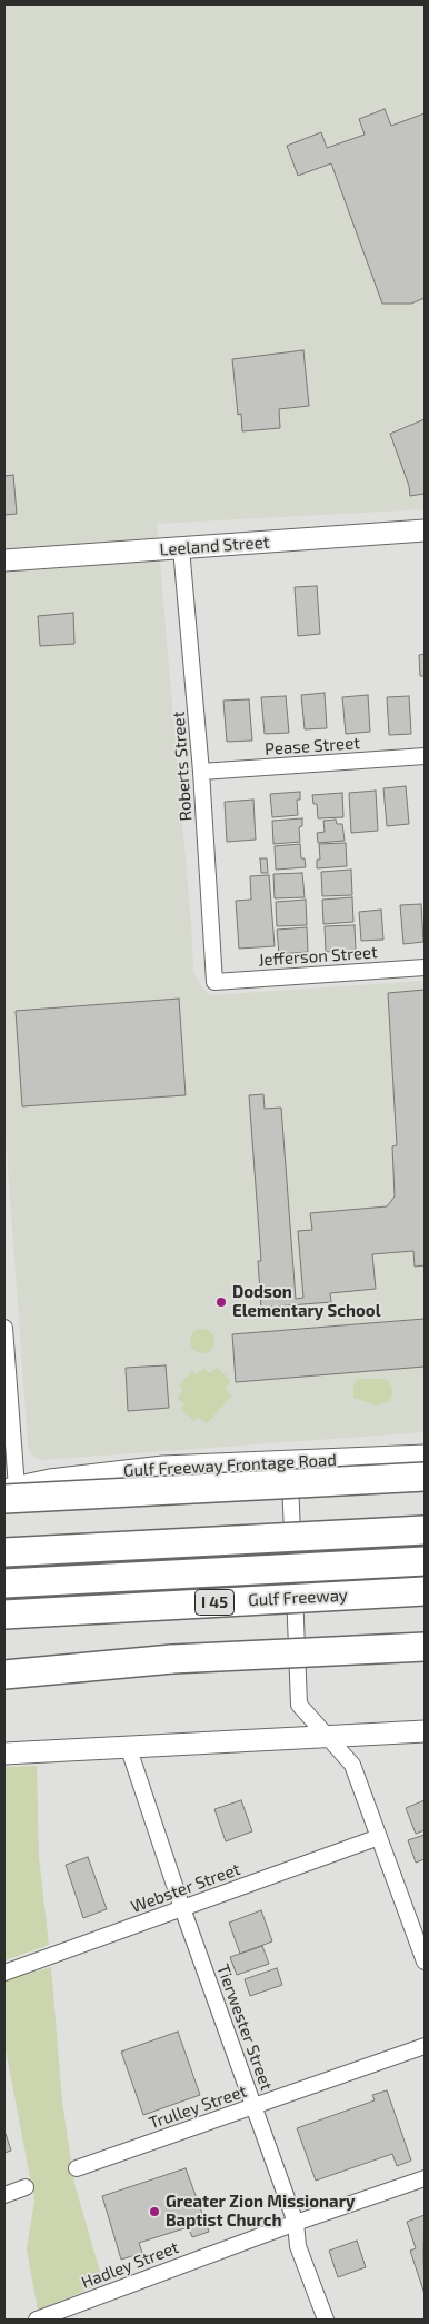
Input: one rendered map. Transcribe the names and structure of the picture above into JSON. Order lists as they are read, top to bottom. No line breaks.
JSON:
{"streets":{"highway":["Gulf Freeway","I 45"],"main road":["Leeland Street","Gulf Freeway Frontage Road"],"street":["Pease Street","Roberts Street","Jefferson Street","Webster Street","Tierwester Street","Trulley Street","Hadley Street"]},"crossings":[["Leeland Street","Roberts Street"],["Pease Street","Roberts Street"],["Roberts Street","Jefferson Street"],["Webster Street","Tierwester Street"],["Tierwester Street","Trulley Street"],["Tierwester Street","Hadley Street"]],"places":["Dodson Elementary School","Greater Zion Missionary Baptist Church"]}
